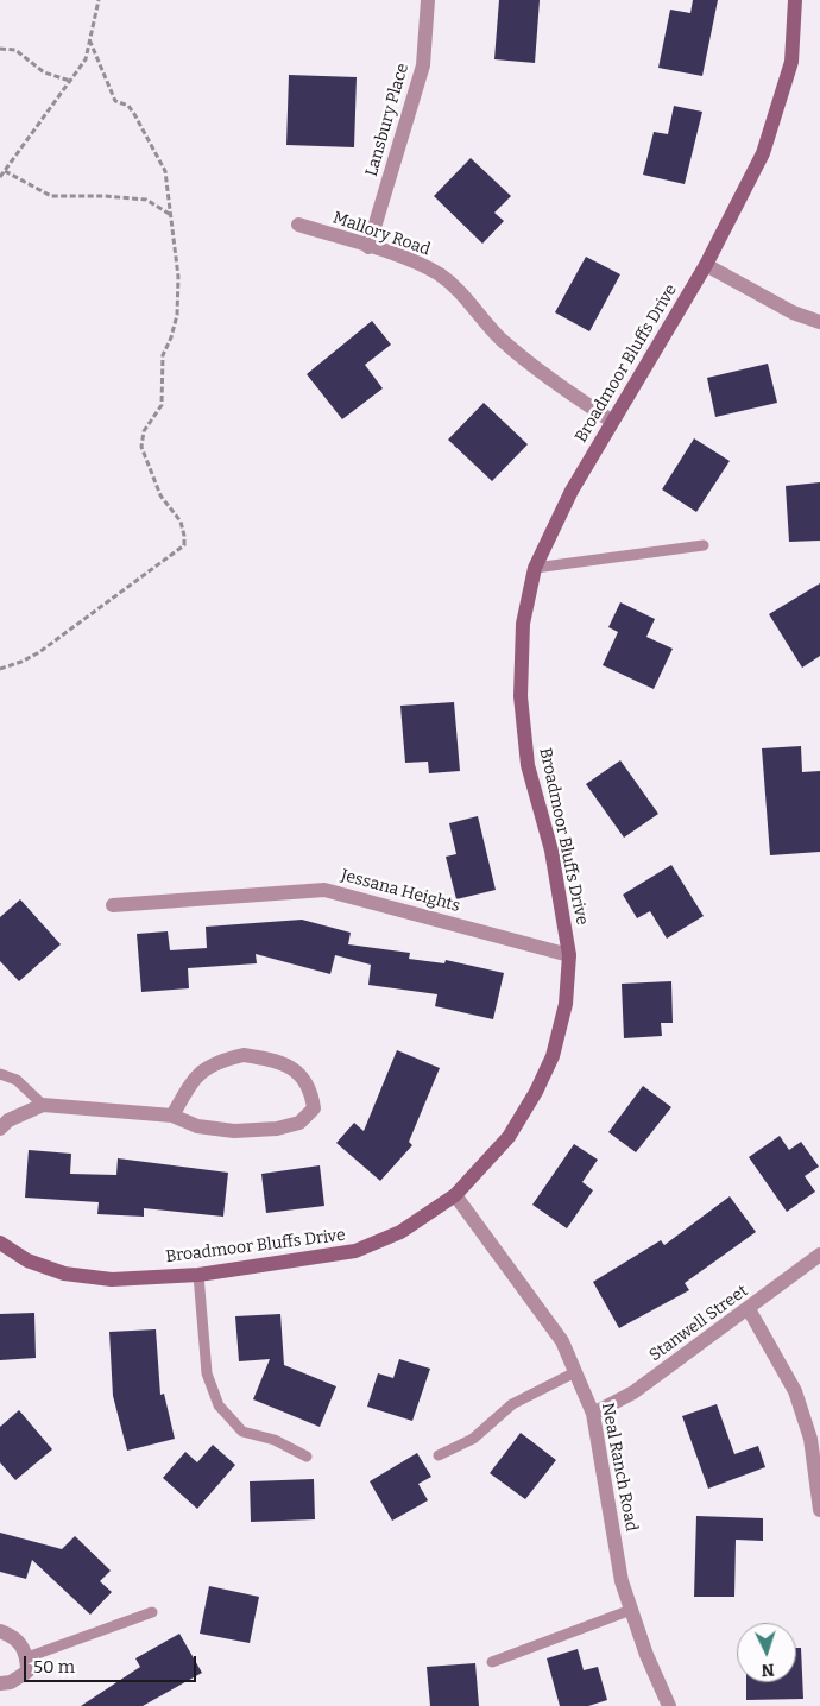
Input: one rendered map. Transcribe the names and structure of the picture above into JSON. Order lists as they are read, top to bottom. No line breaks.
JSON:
{"streets":{"street":["Lansbury Place","Mallory Road","Broadmoor Bluffs Drive","Jessana Heights","Stanwell Street","Neal Ranch Road"]},"crossings":[["Lansbury Place","Mallory Road"],["Mallory Road","Broadmoor Bluffs Drive"],["Broadmoor Bluffs Drive","Jessana Heights"],["Broadmoor Bluffs Drive","Neal Ranch Road"],["Stanwell Street","Neal Ranch Road"]],"scale_bar":"50 m","north":"bottom"}
